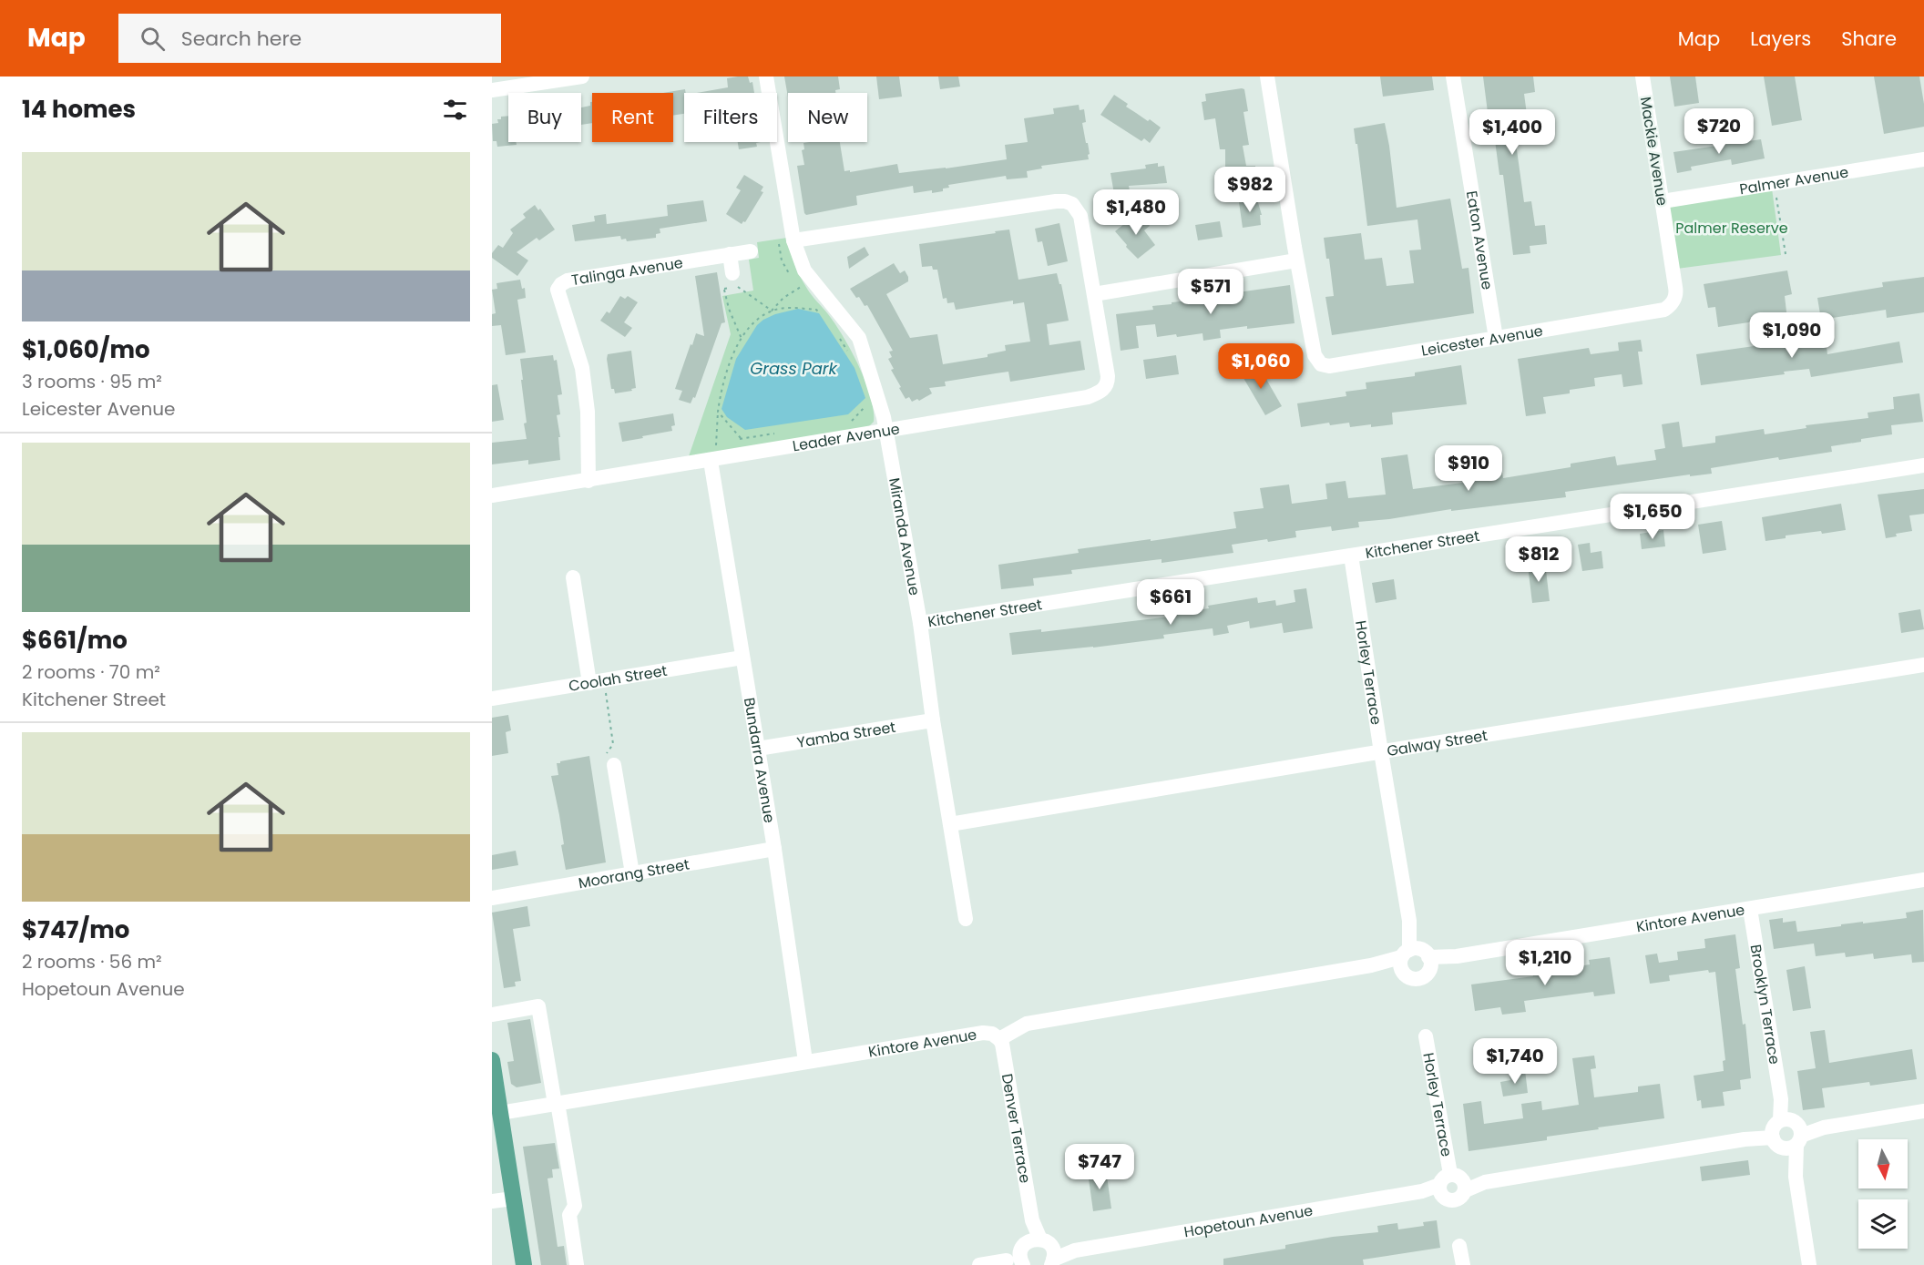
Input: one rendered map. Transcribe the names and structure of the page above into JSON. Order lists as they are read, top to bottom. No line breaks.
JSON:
{"streets":{"street":["Mackie Avenue","Palmer Avenue","Eaton Avenue","Talinga Avenue","Leicester Avenue","Leader Avenue","Miranda Avenue","Kitchener Street","Horley Terrace","Coolah Street","Yamba Street","Galway Street","Bundarra Avenue","Moorang Street","Kintore Avenue","Brooklyn Terrace","Denver Terrace","Hopetoun Avenue"]},"crossings":[["Mackie Avenue","Palmer Avenue"],["Mackie Avenue","Leicester Avenue"],["Eaton Avenue","Leicester Avenue"],["Talinga Avenue","Leader Avenue"],["Leader Avenue","Miranda Avenue"],["Leader Avenue","Bundarra Avenue"],["Miranda Avenue","Kitchener Street"],["Miranda Avenue","Yamba Street"],["Miranda Avenue","Galway Street"],["Kitchener Street","Horley Terrace"],["Horley Terrace","Galway Street"],["Horley Terrace","Kintore Avenue"],["Horley Terrace","Hopetoun Avenue"],["Coolah Street","Bundarra Avenue"],["Yamba Street","Bundarra Avenue"],["Bundarra Avenue","Moorang Street"],["Bundarra Avenue","Kintore Avenue"],["Kintore Avenue","Brooklyn Terrace"],["Kintore Avenue","Denver Terrace"],["Brooklyn Terrace","Hopetoun Avenue"],["Denver Terrace","Hopetoun Avenue"]],"water":["Grass Park"],"parks":["Palmer Reserve"],"north":"bottom","page":{"header":"Map","search":"Search here","nav":["Map","Layers","Share"],"heading":"14 homes","chip":["Buy","Rent","Filters","New"],"price":["$720","$1,400","$982","$1,480","$571","$1,090","$1,060","$910","$1,650","$812","$661","$1,210","$1,740","$747"],"list":[{"name":"$1,060/mo","note":"3 rooms · 95 m² · Leicester Avenue"},{"name":"$661/mo","note":"2 rooms · 70 m² · Kitchener Street"},{"name":"$747/mo","note":"2 rooms · 56 m² · Hopetoun Avenue"}]}}
